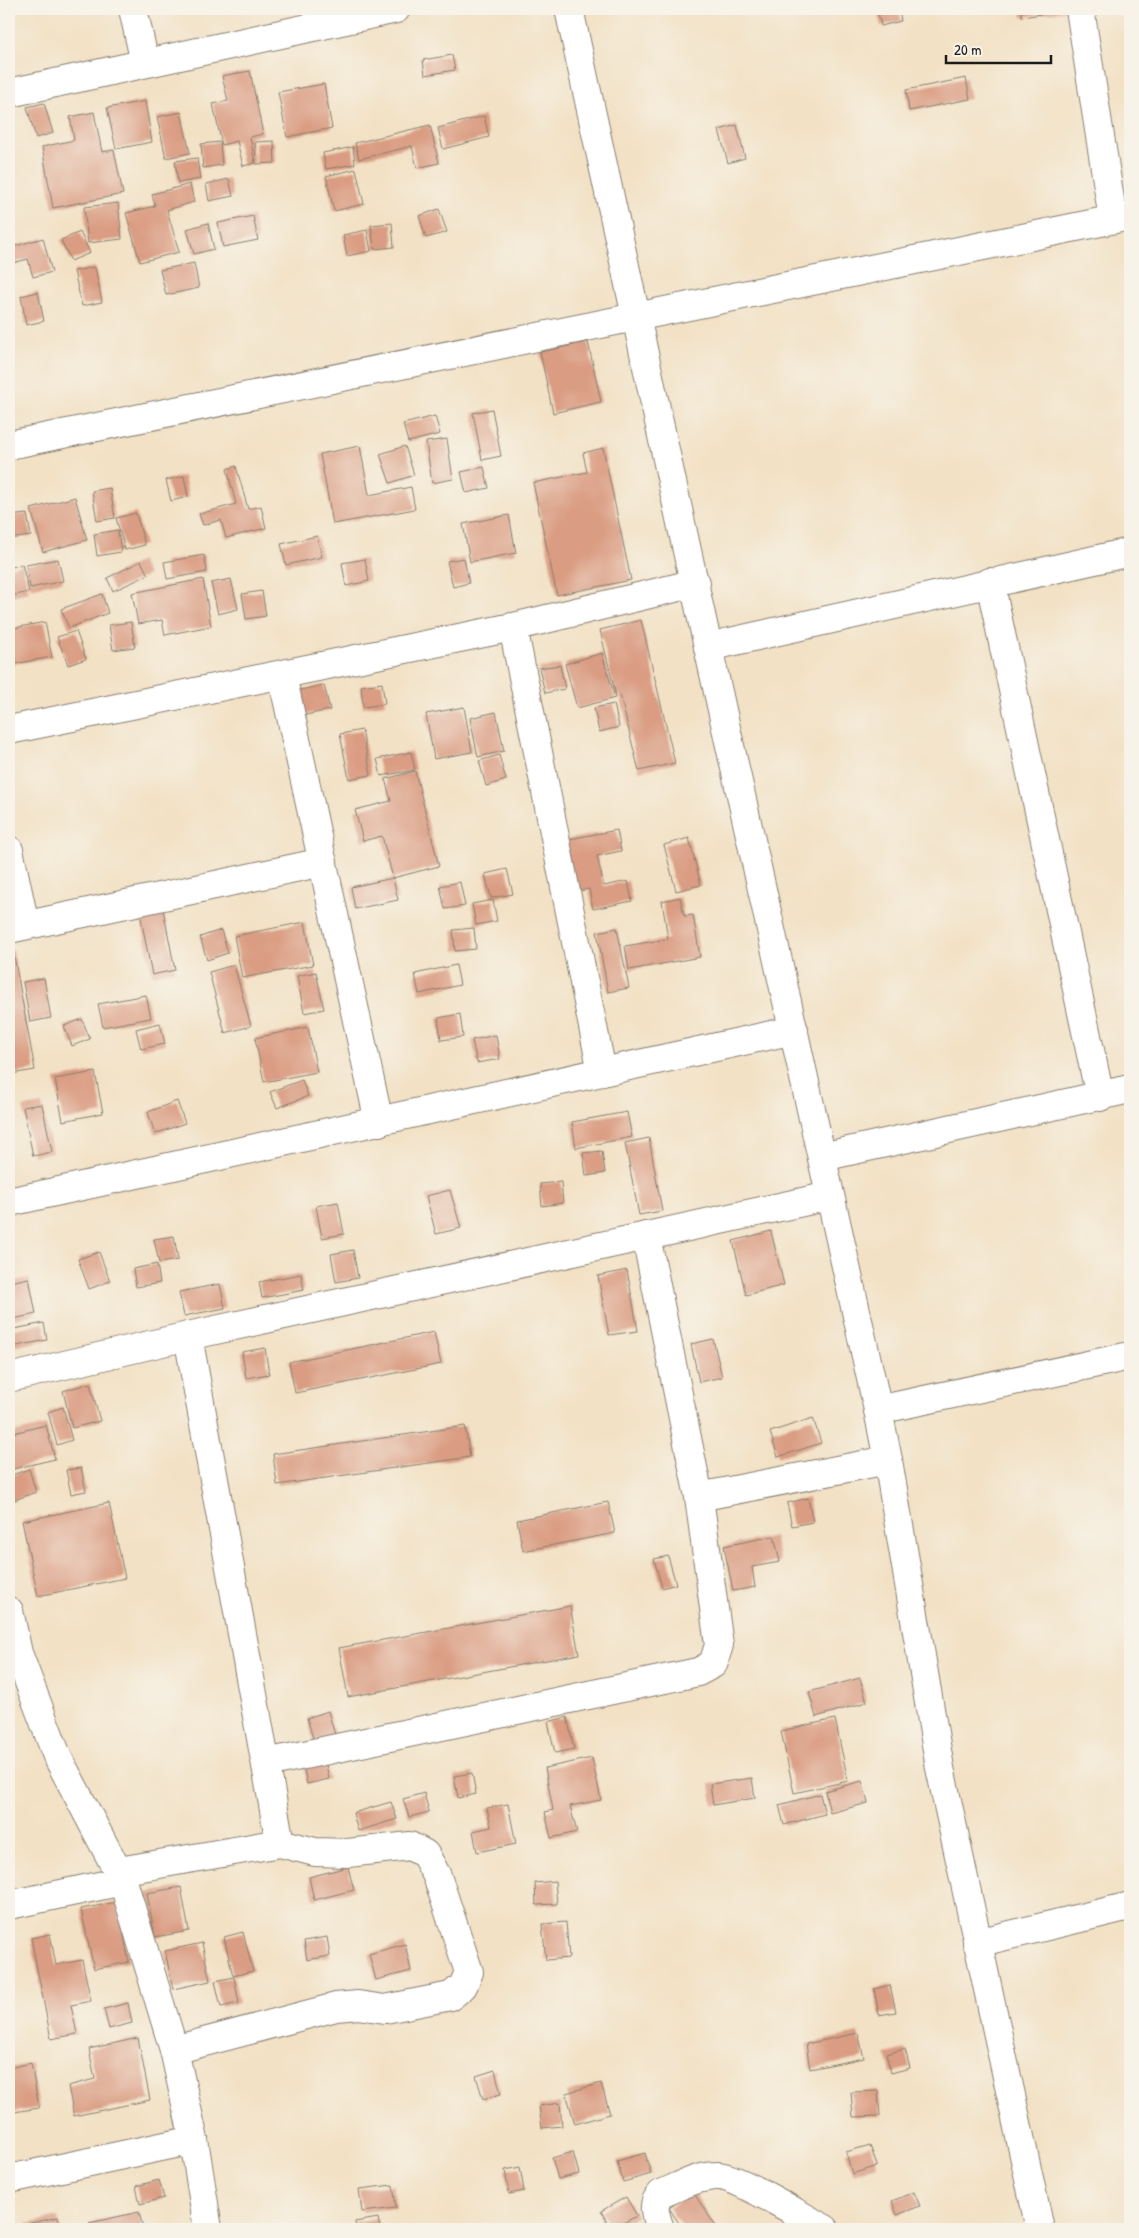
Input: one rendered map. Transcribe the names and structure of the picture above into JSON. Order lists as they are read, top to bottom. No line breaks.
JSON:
{"scale_bar":"20 m"}
